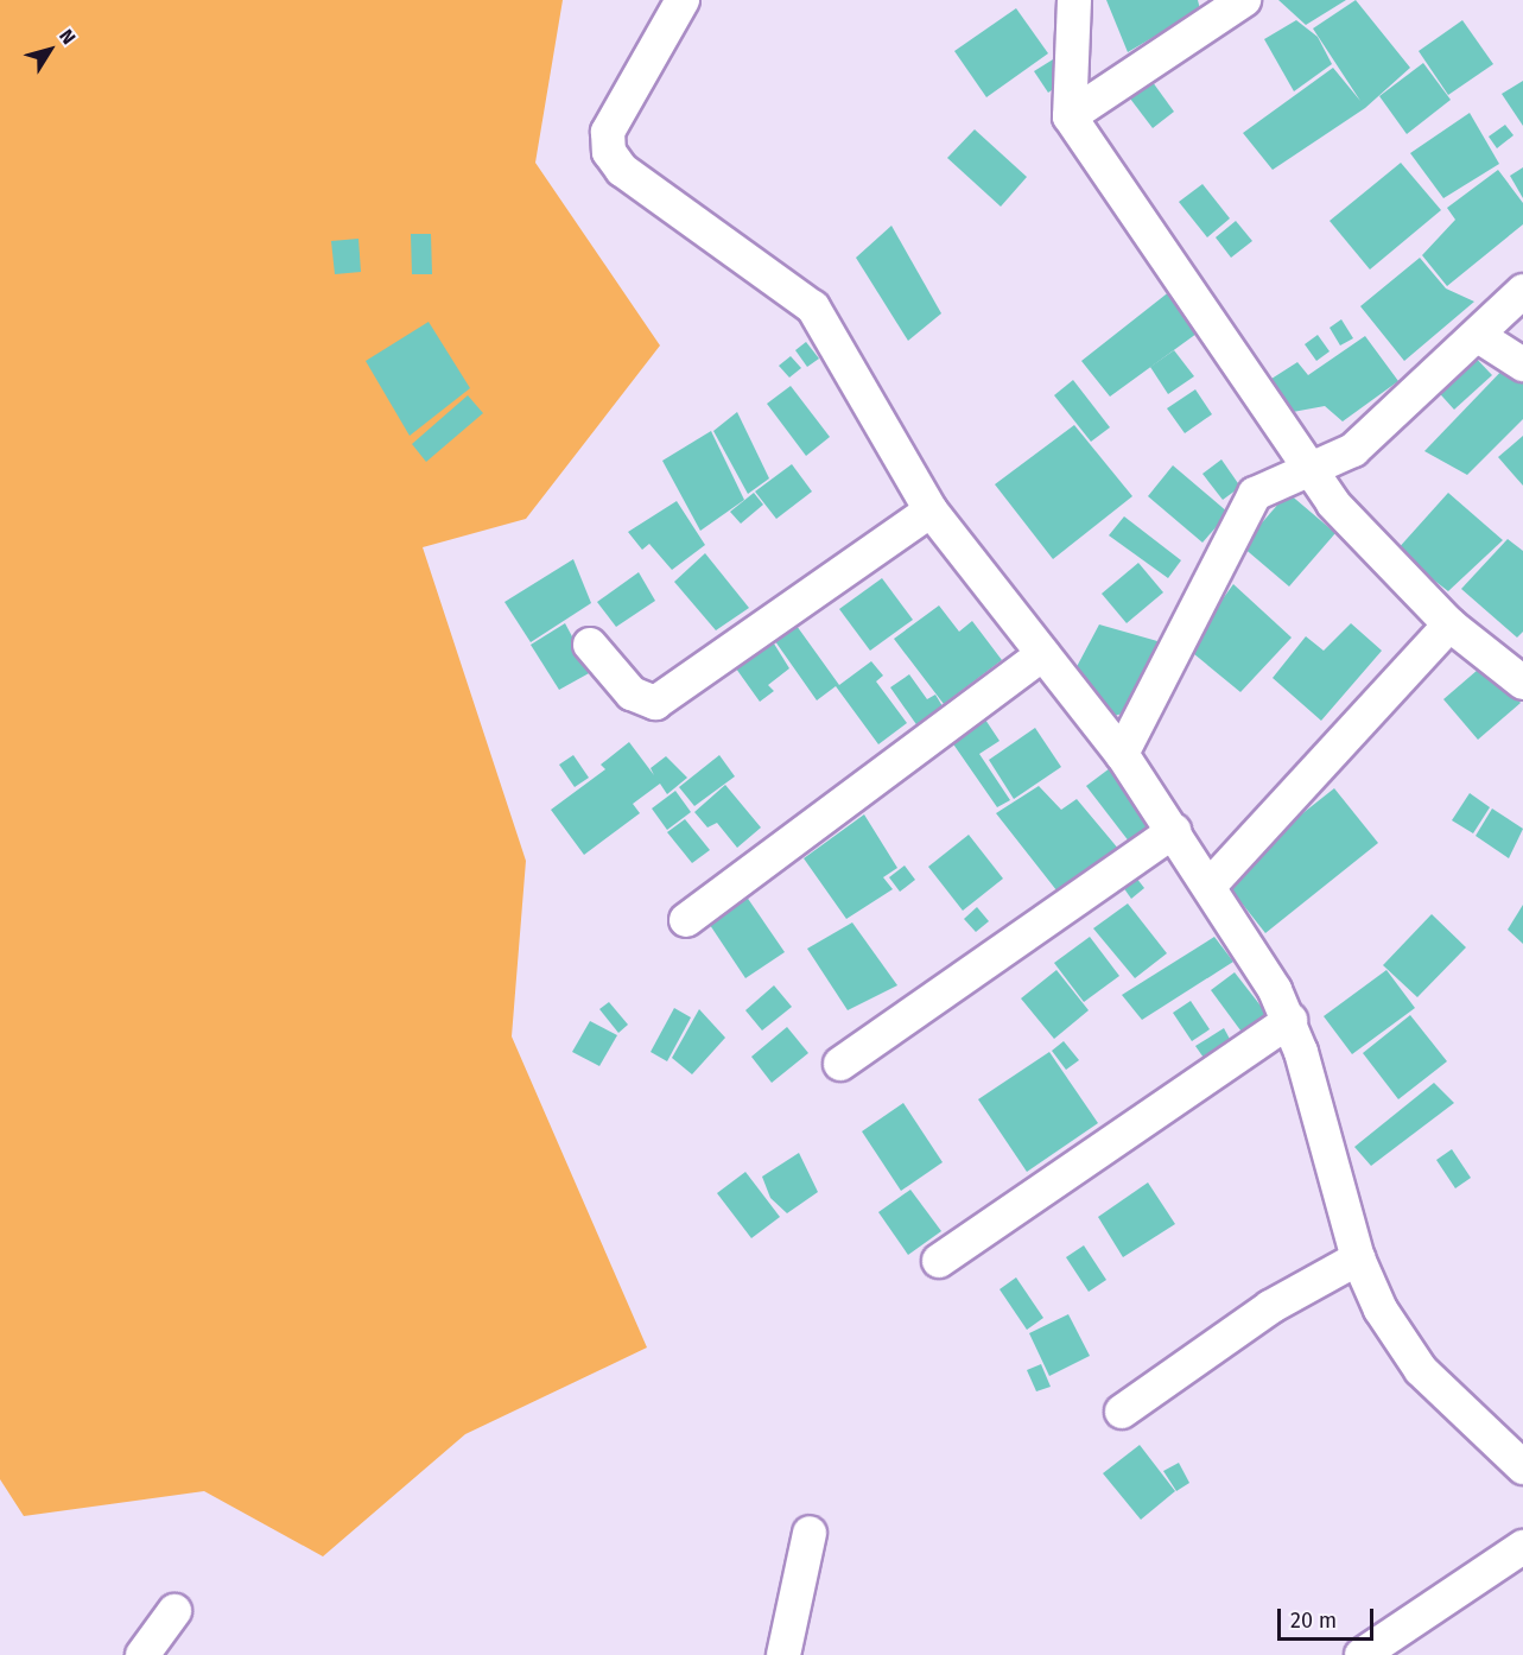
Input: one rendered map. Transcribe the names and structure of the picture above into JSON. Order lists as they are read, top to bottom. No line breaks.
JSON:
{"scale_bar":"20 m","north":"top right"}
